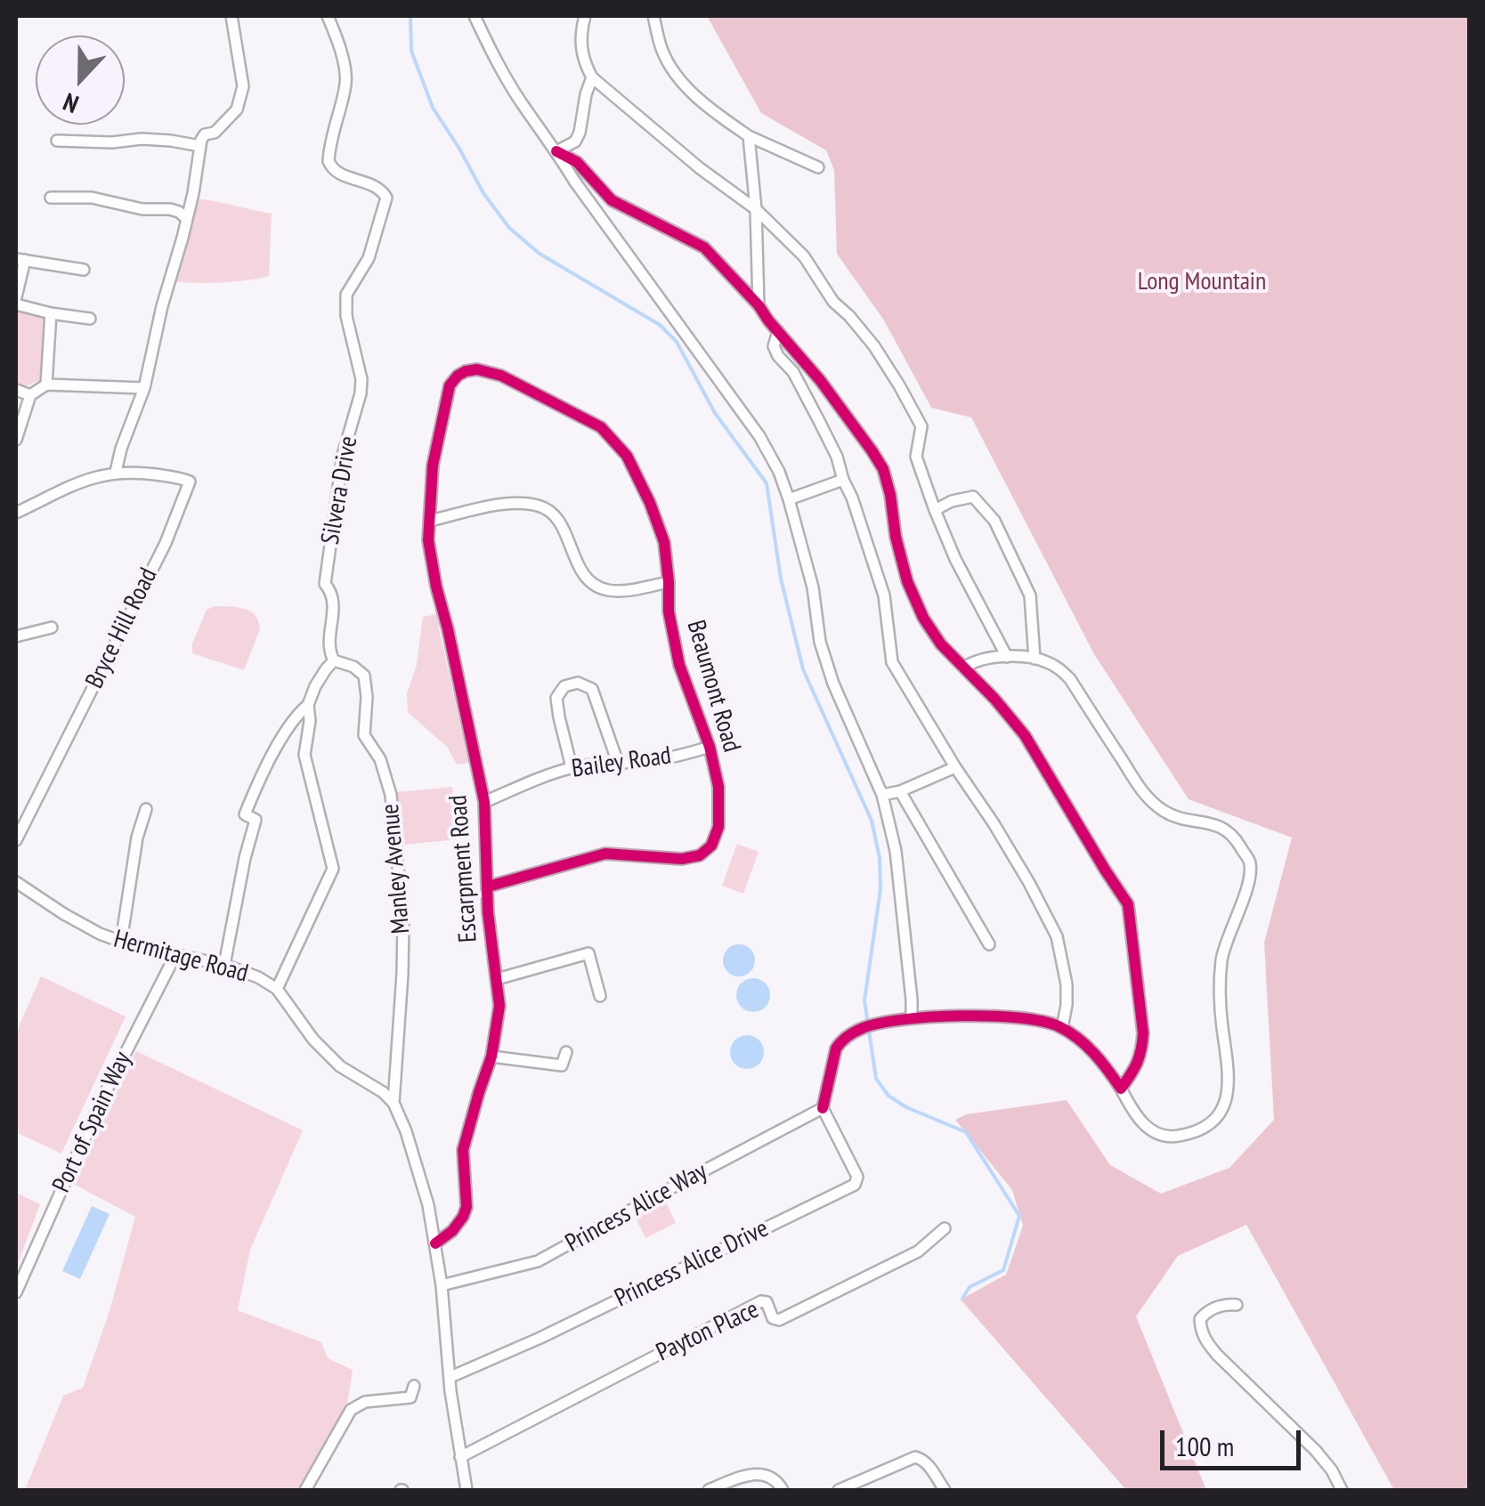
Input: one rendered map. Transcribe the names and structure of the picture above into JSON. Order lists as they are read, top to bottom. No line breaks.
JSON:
{"streets":{"street":["Silvera Drive","Bryce Hill Road","Beaumont Road","Bailey Road","Manley Avenue","Escarpment Road","Hermitage Road","Port of Spain Way","Princess Alice Way","Princess Alice Drive","Payton Place"]},"crossings":[["Silvera Drive","Manley Avenue"],["Beaumont Road","Bailey Road"],["Beaumont Road","Escarpment Road"],["Bailey Road","Escarpment Road"],["Manley Avenue","Hermitage Road"],["Hermitage Road","Port of Spain Way"],["Princess Alice Way","Princess Alice Drive"]],"parks":["Long Mountain"],"scale_bar":"100 m","north":"bottom"}
